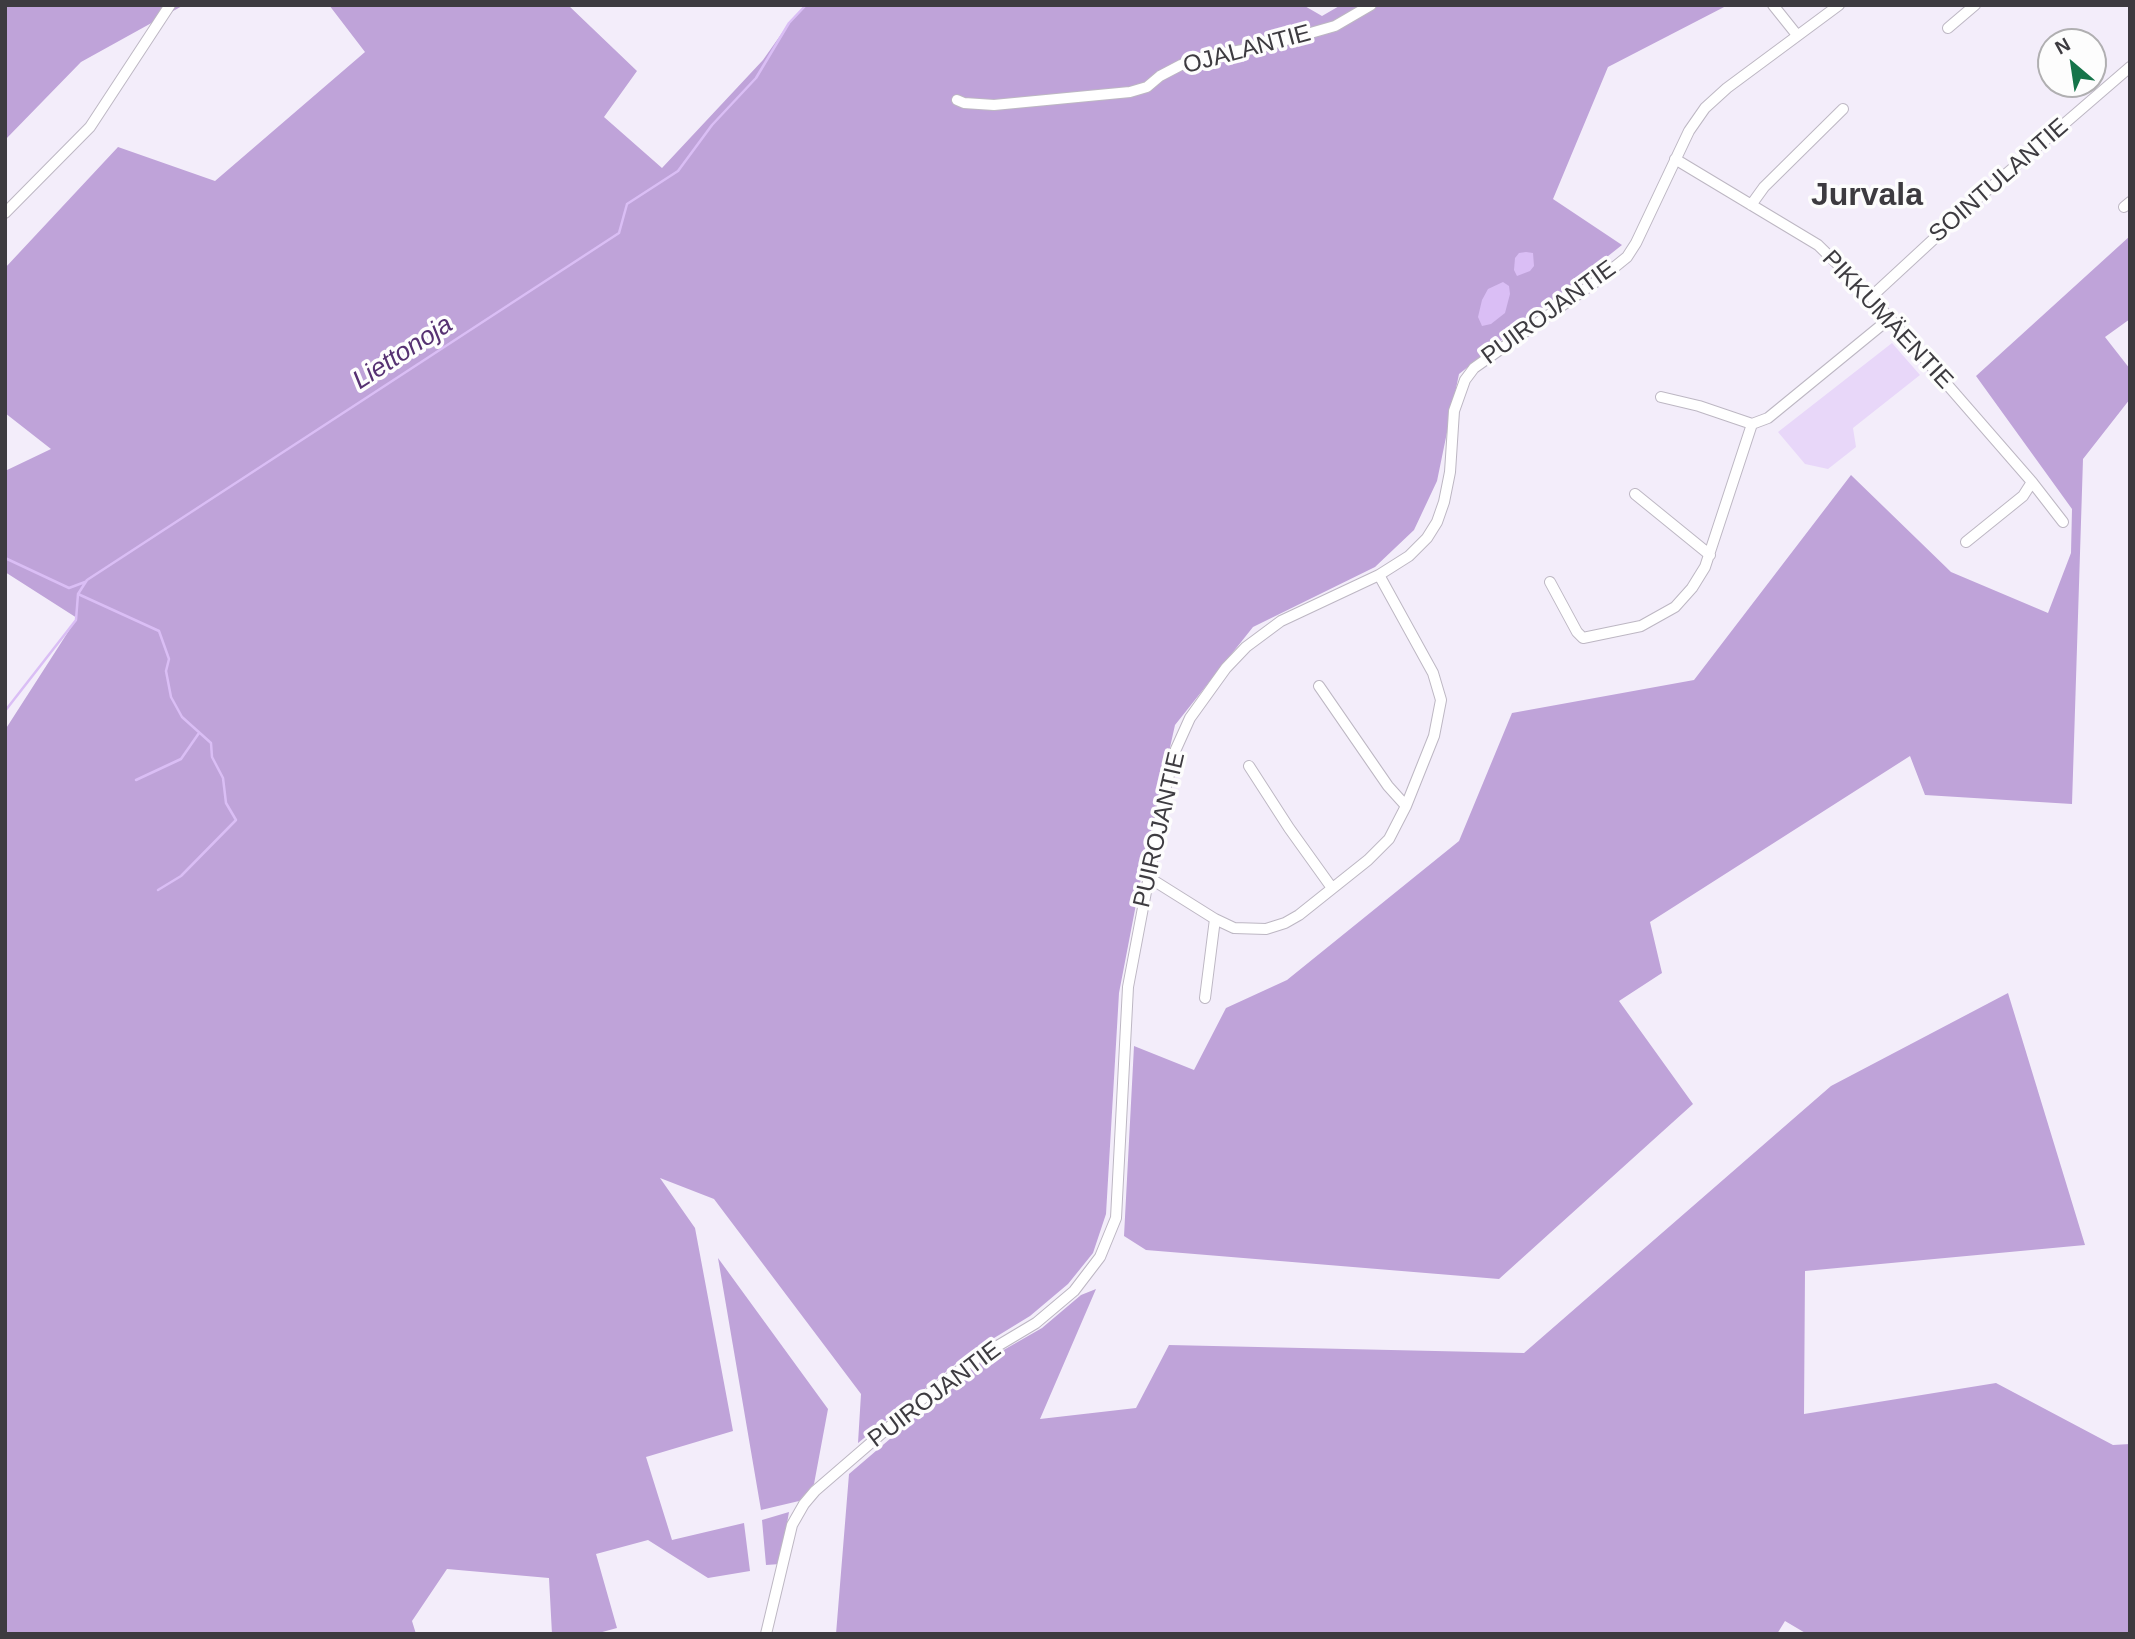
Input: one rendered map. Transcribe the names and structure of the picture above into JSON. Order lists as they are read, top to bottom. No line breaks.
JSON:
{"streets":{"street":["OJALANTIE","SOINTULANTIE","PUIROJANTIE","PIKKUMÄENTIE"]},"crossings":[["SOINTULANTIE","PIKKUMÄENTIE"],["PUIROJANTIE","PIKKUMÄENTIE"]],"districts":["Jurvala"],"water":["Liettonoja"],"north":"top left"}
